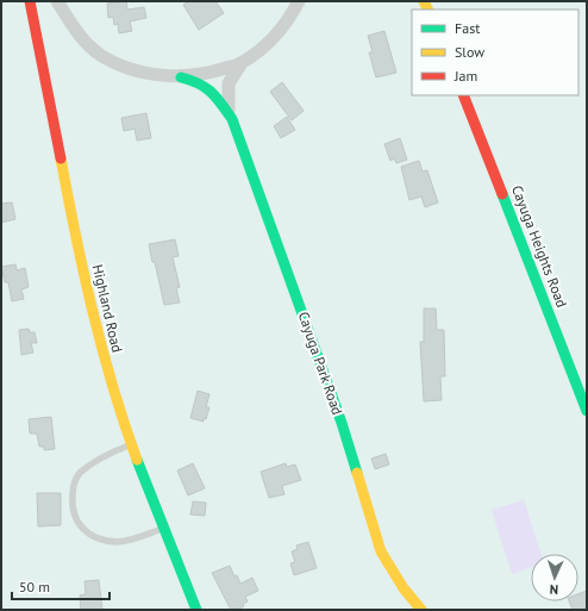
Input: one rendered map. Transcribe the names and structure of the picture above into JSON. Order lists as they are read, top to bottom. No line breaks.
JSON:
{"streets":{"street":["Cayuga Heights Road","Highland Road","Cayuga Park Road"]},"legend":["Fast","Slow","Jam"],"scale_bar":"50 m","north":"bottom"}
